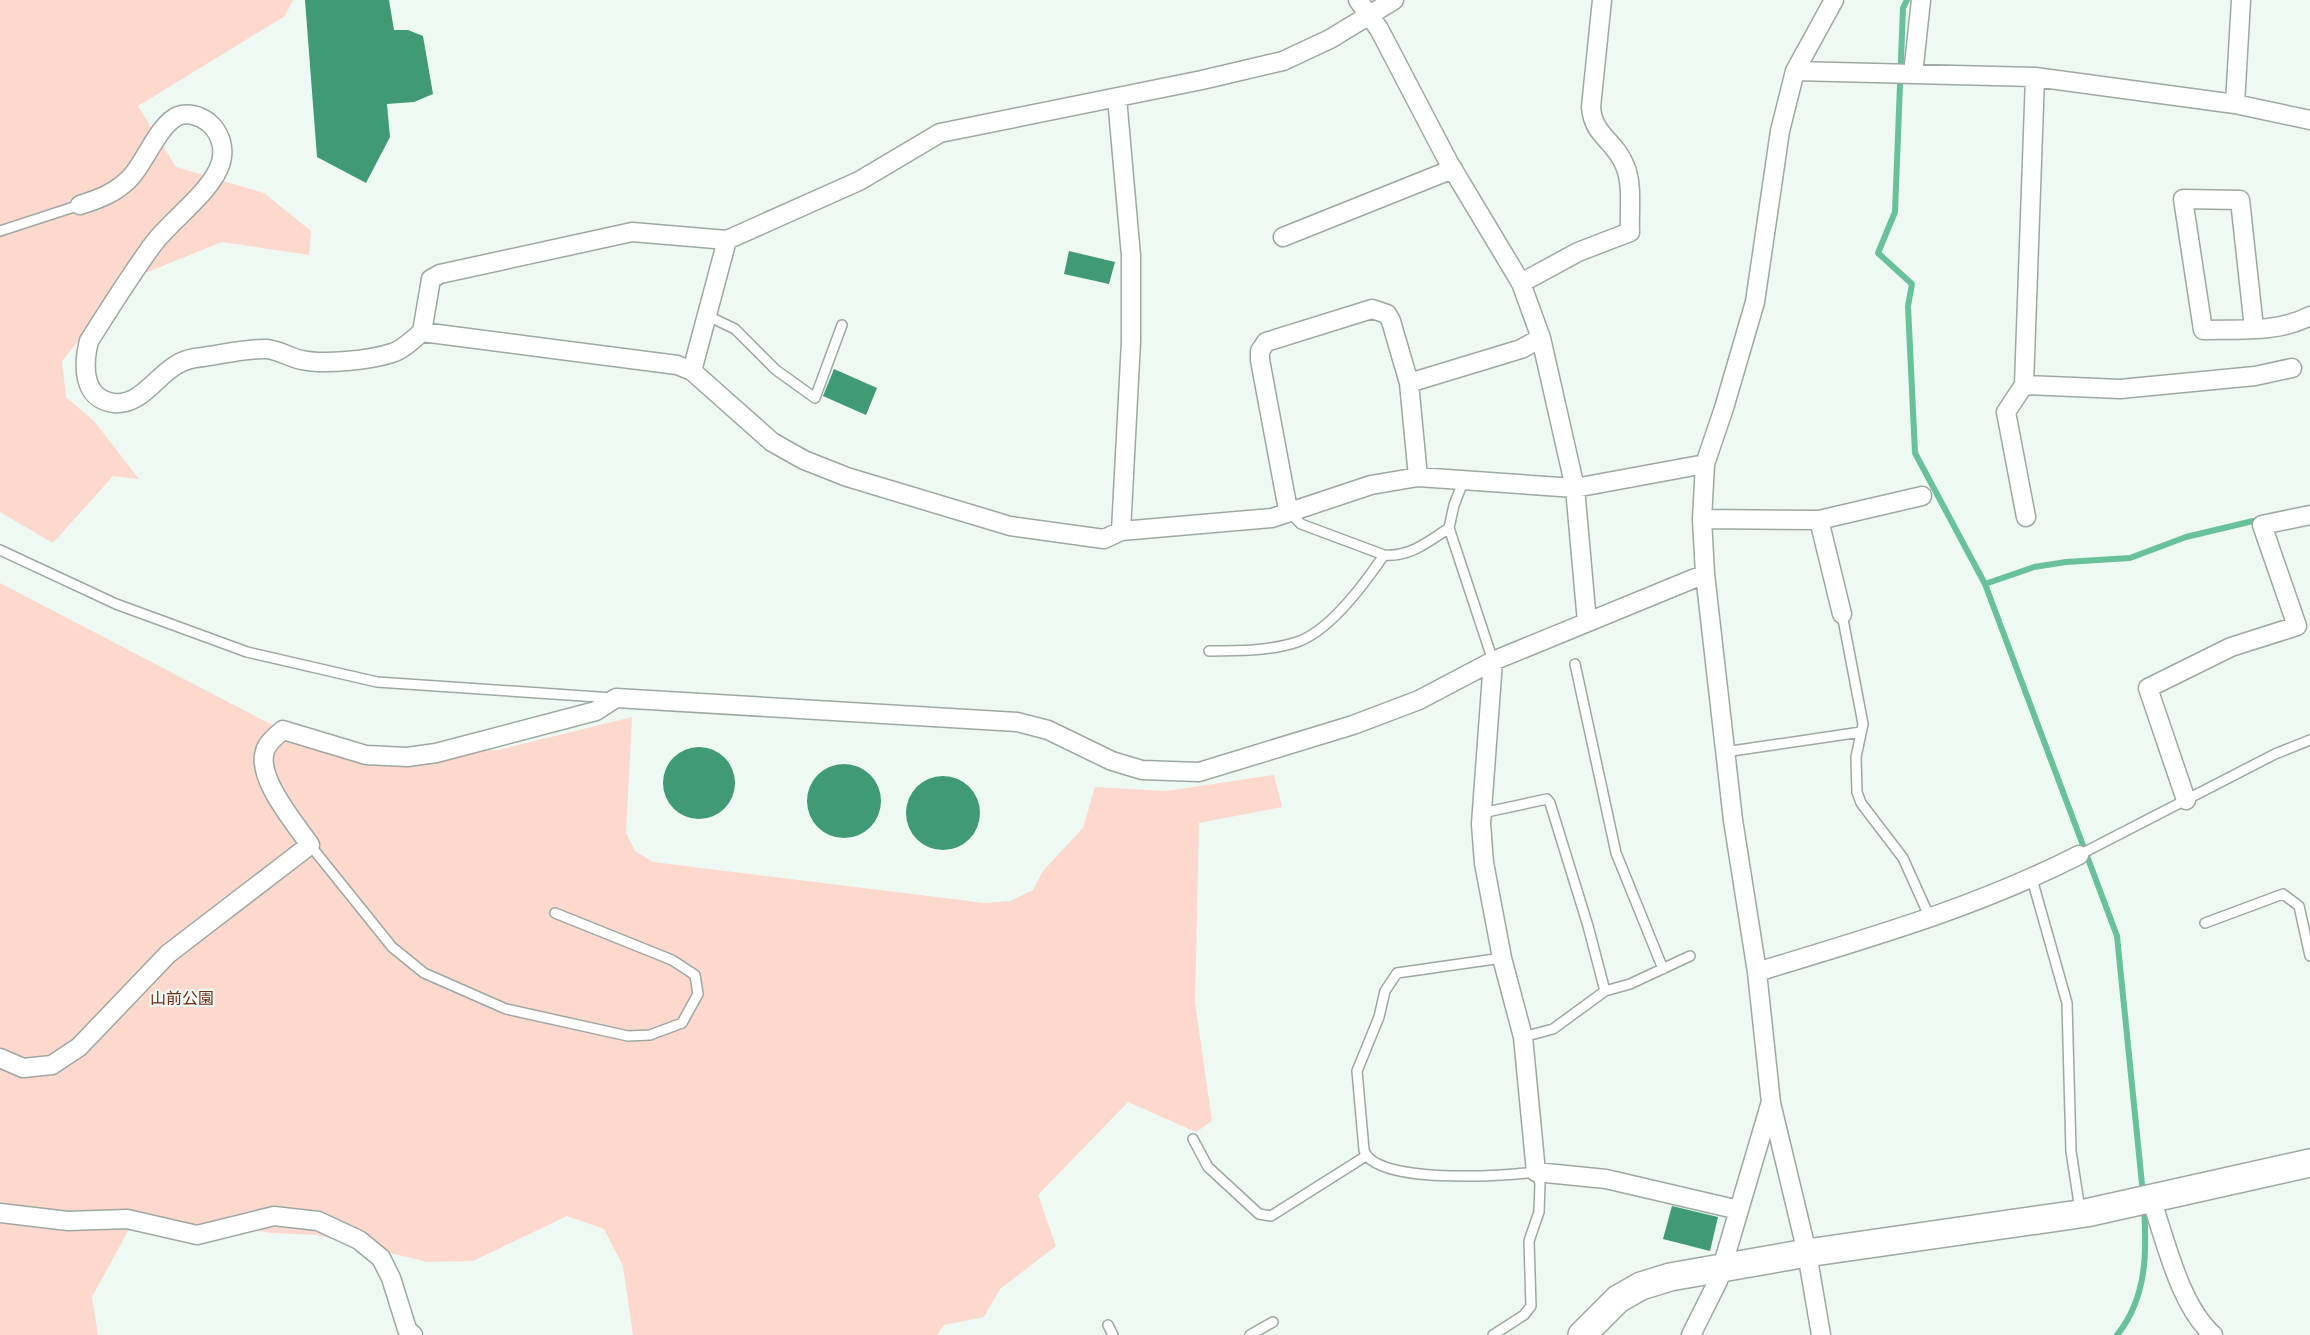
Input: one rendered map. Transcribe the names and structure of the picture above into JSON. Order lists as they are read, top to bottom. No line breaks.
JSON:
{"parks":["山前公園"]}
